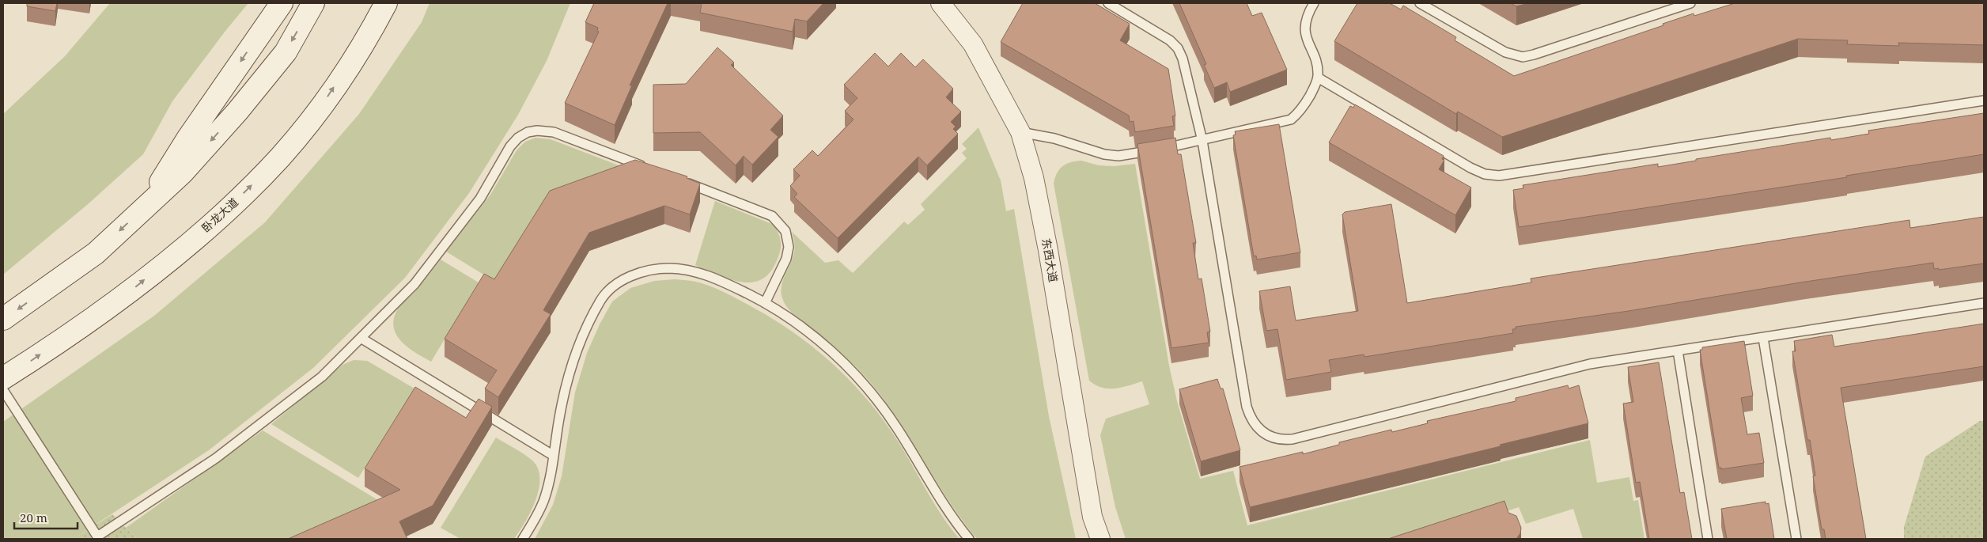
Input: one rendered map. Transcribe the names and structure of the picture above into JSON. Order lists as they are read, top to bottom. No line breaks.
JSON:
{"streets":{"main road":["卧龙大道"],"street":["东西大道"]},"scale_bar":"20 m"}
